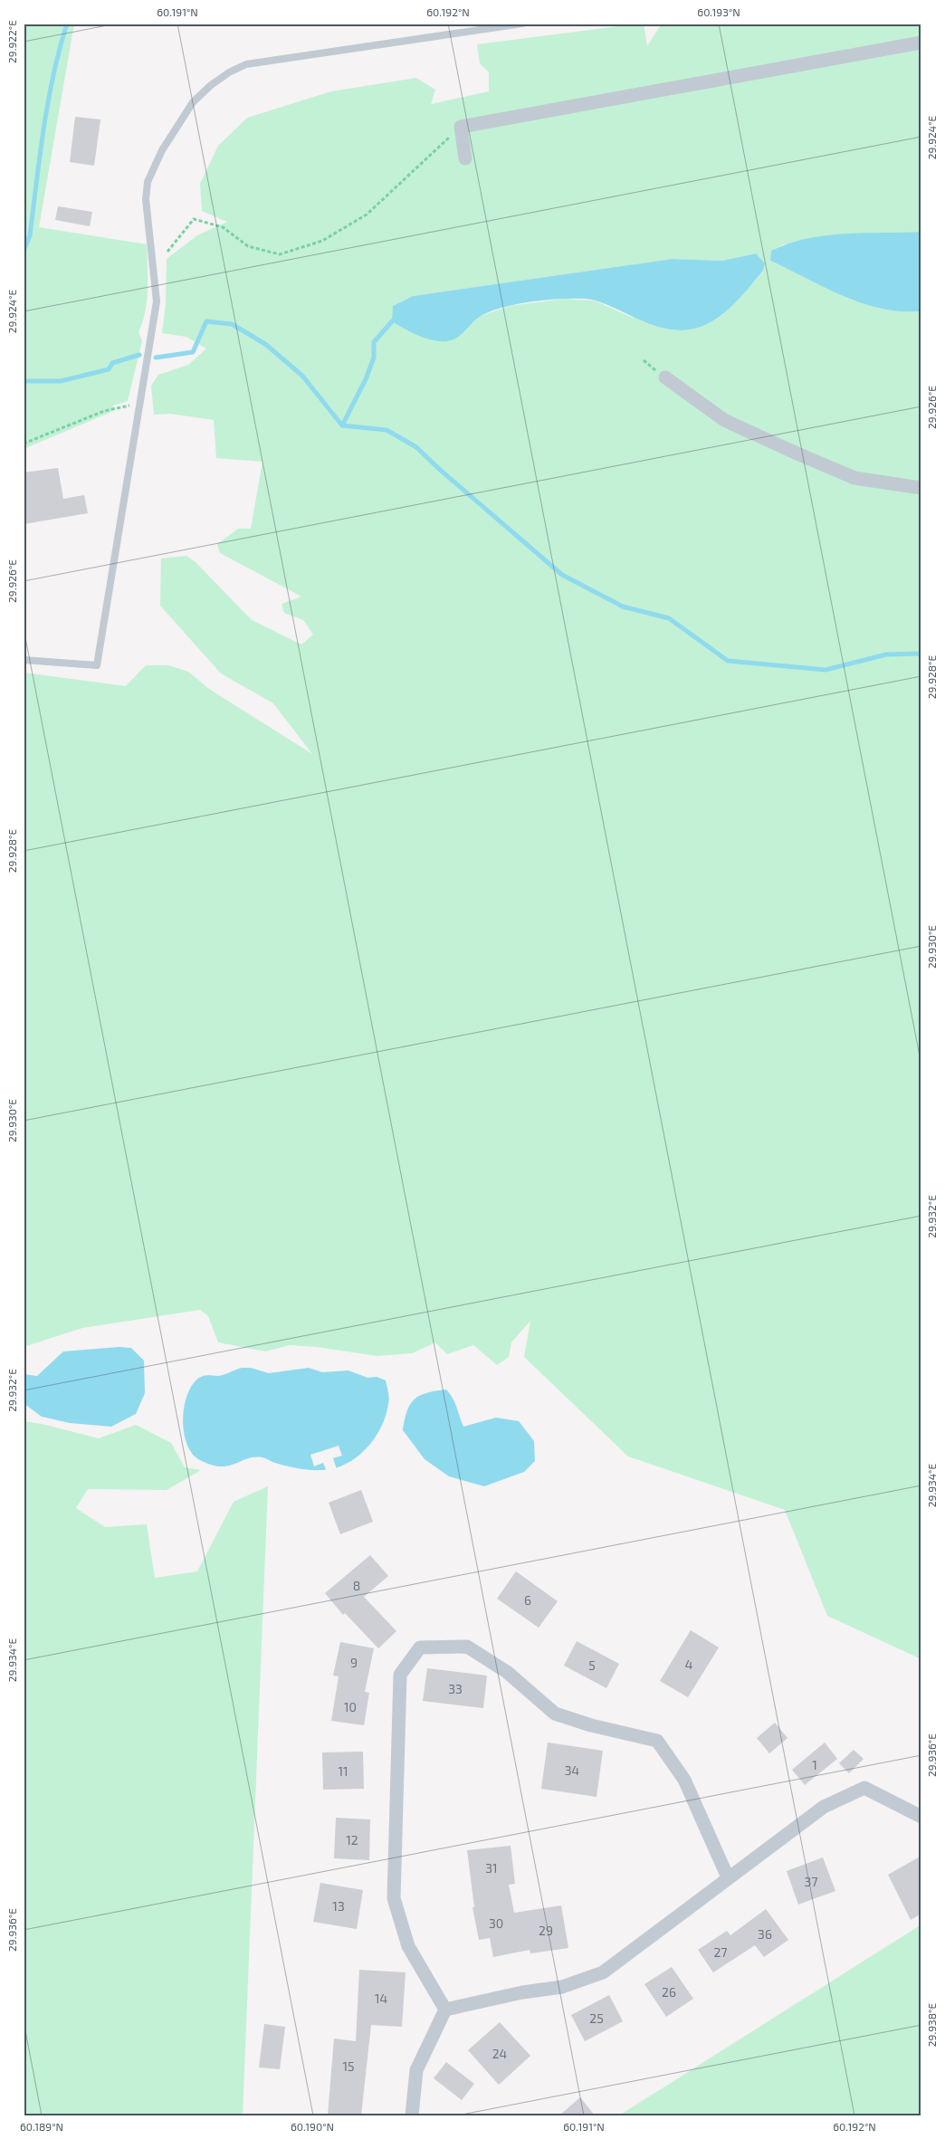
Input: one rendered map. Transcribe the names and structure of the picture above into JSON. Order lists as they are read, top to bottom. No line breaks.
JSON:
{"house_numbers":["8","6","9","4","5","33","10","1","34","11","12","31","37","13","30","29","36","27","26","14","25","24","15"],"coordinates":["60.191°N","60.192°N","60.193°N","29.922°E","29.924°E","29.926°E","29.928°E","29.930°E","29.932°E","29.934°E","29.936°E","29.938°E","60.189°N","60.190°N"]}
